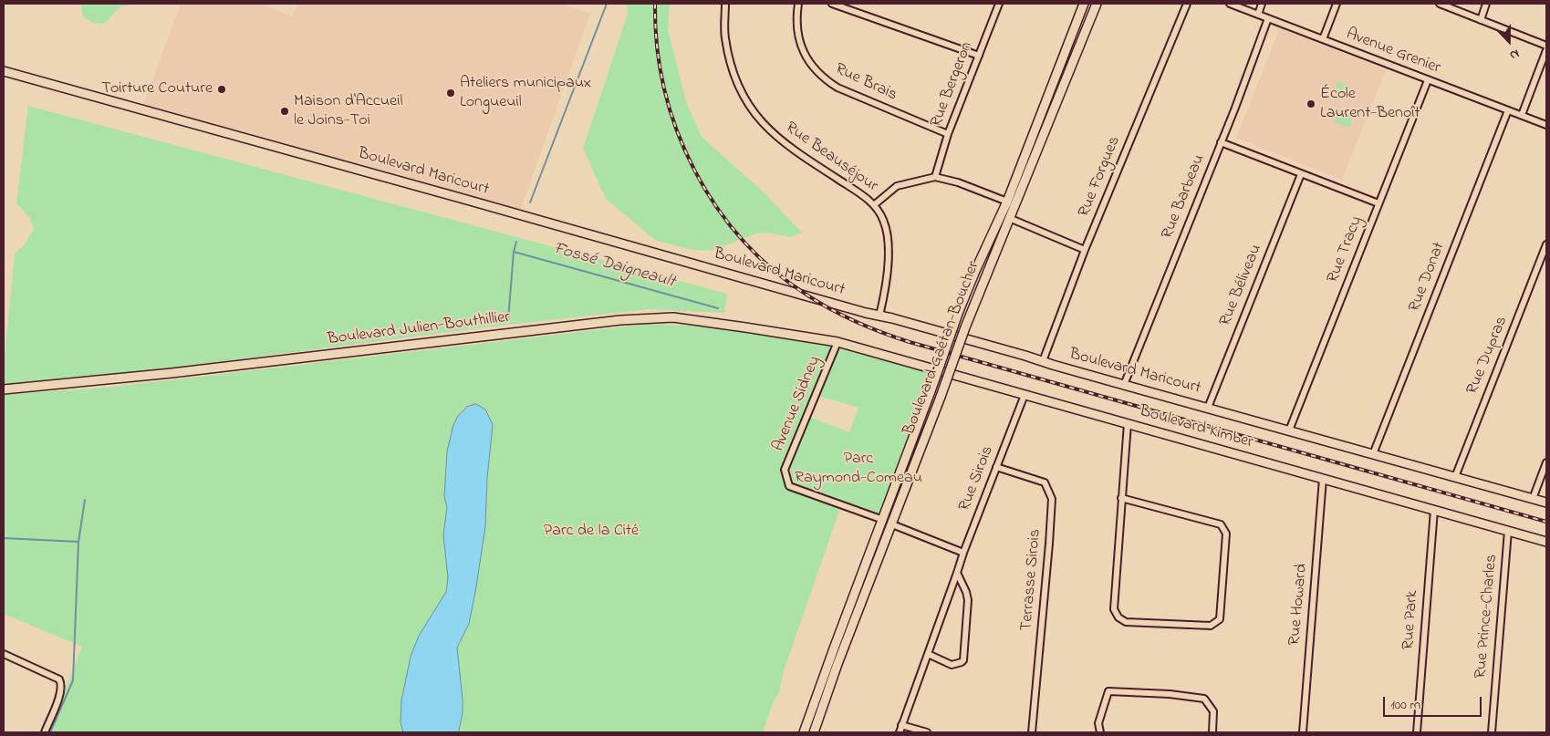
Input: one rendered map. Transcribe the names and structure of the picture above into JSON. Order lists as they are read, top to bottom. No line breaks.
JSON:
{"streets":{"street":["Avenue Grenier","Rue Brais","Rue Bergeron","Rue Beauséjour","Boulevard Maricourt","Rue Forgues","Rue Barbeau","Rue Tracy","Rue Donat","Rue Béliveau","Boulevard Julien-Bouthillier","Boulevard Gaétan-Boucher","Rue Dupras","Avenue Sidney","Boulevard Kimber","Rue Sirois","Terrasse Sirois","Rue Howard","Rue Prince-Charles","Rue Park"]},"crossings":[["Avenue Grenier","Rue Barbeau"],["Avenue Grenier","Rue Tracy"],["Avenue Grenier","Rue Donat"],["Rue Brais","Rue Bergeron"],["Rue Beauséjour","Boulevard Maricourt"],["Boulevard Maricourt","Rue Forgues"],["Boulevard Maricourt","Rue Barbeau"],["Boulevard Maricourt","Rue Tracy"],["Boulevard Maricourt","Rue Donat"],["Boulevard Maricourt","Rue Béliveau"],["Boulevard Maricourt","Rue Dupras"],["Boulevard Julien-Bouthillier","Avenue Sidney"],["Boulevard Julien-Bouthillier","Boulevard Kimber"],["Boulevard Gaétan-Boucher","Avenue Sidney"],["Avenue Sidney","Boulevard Kimber"],["Boulevard Kimber","Rue Sirois"],["Boulevard Kimber","Rue Howard"],["Boulevard Kimber","Rue Prince-Charles"],["Boulevard Kimber","Rue Park"],["Rue Sirois","Terrasse Sirois"]],"water":["Fossé Daigneault"],"parks":["Parc Raymond-Comeau","Parc de la Cité"],"places":["Toirture Couture","Ateliers municipaux Longueuil","École Laurent-Benoît","Maison d'Accueil le Joins-Toi"],"scale_bar":"100 m","north":"bottom"}
